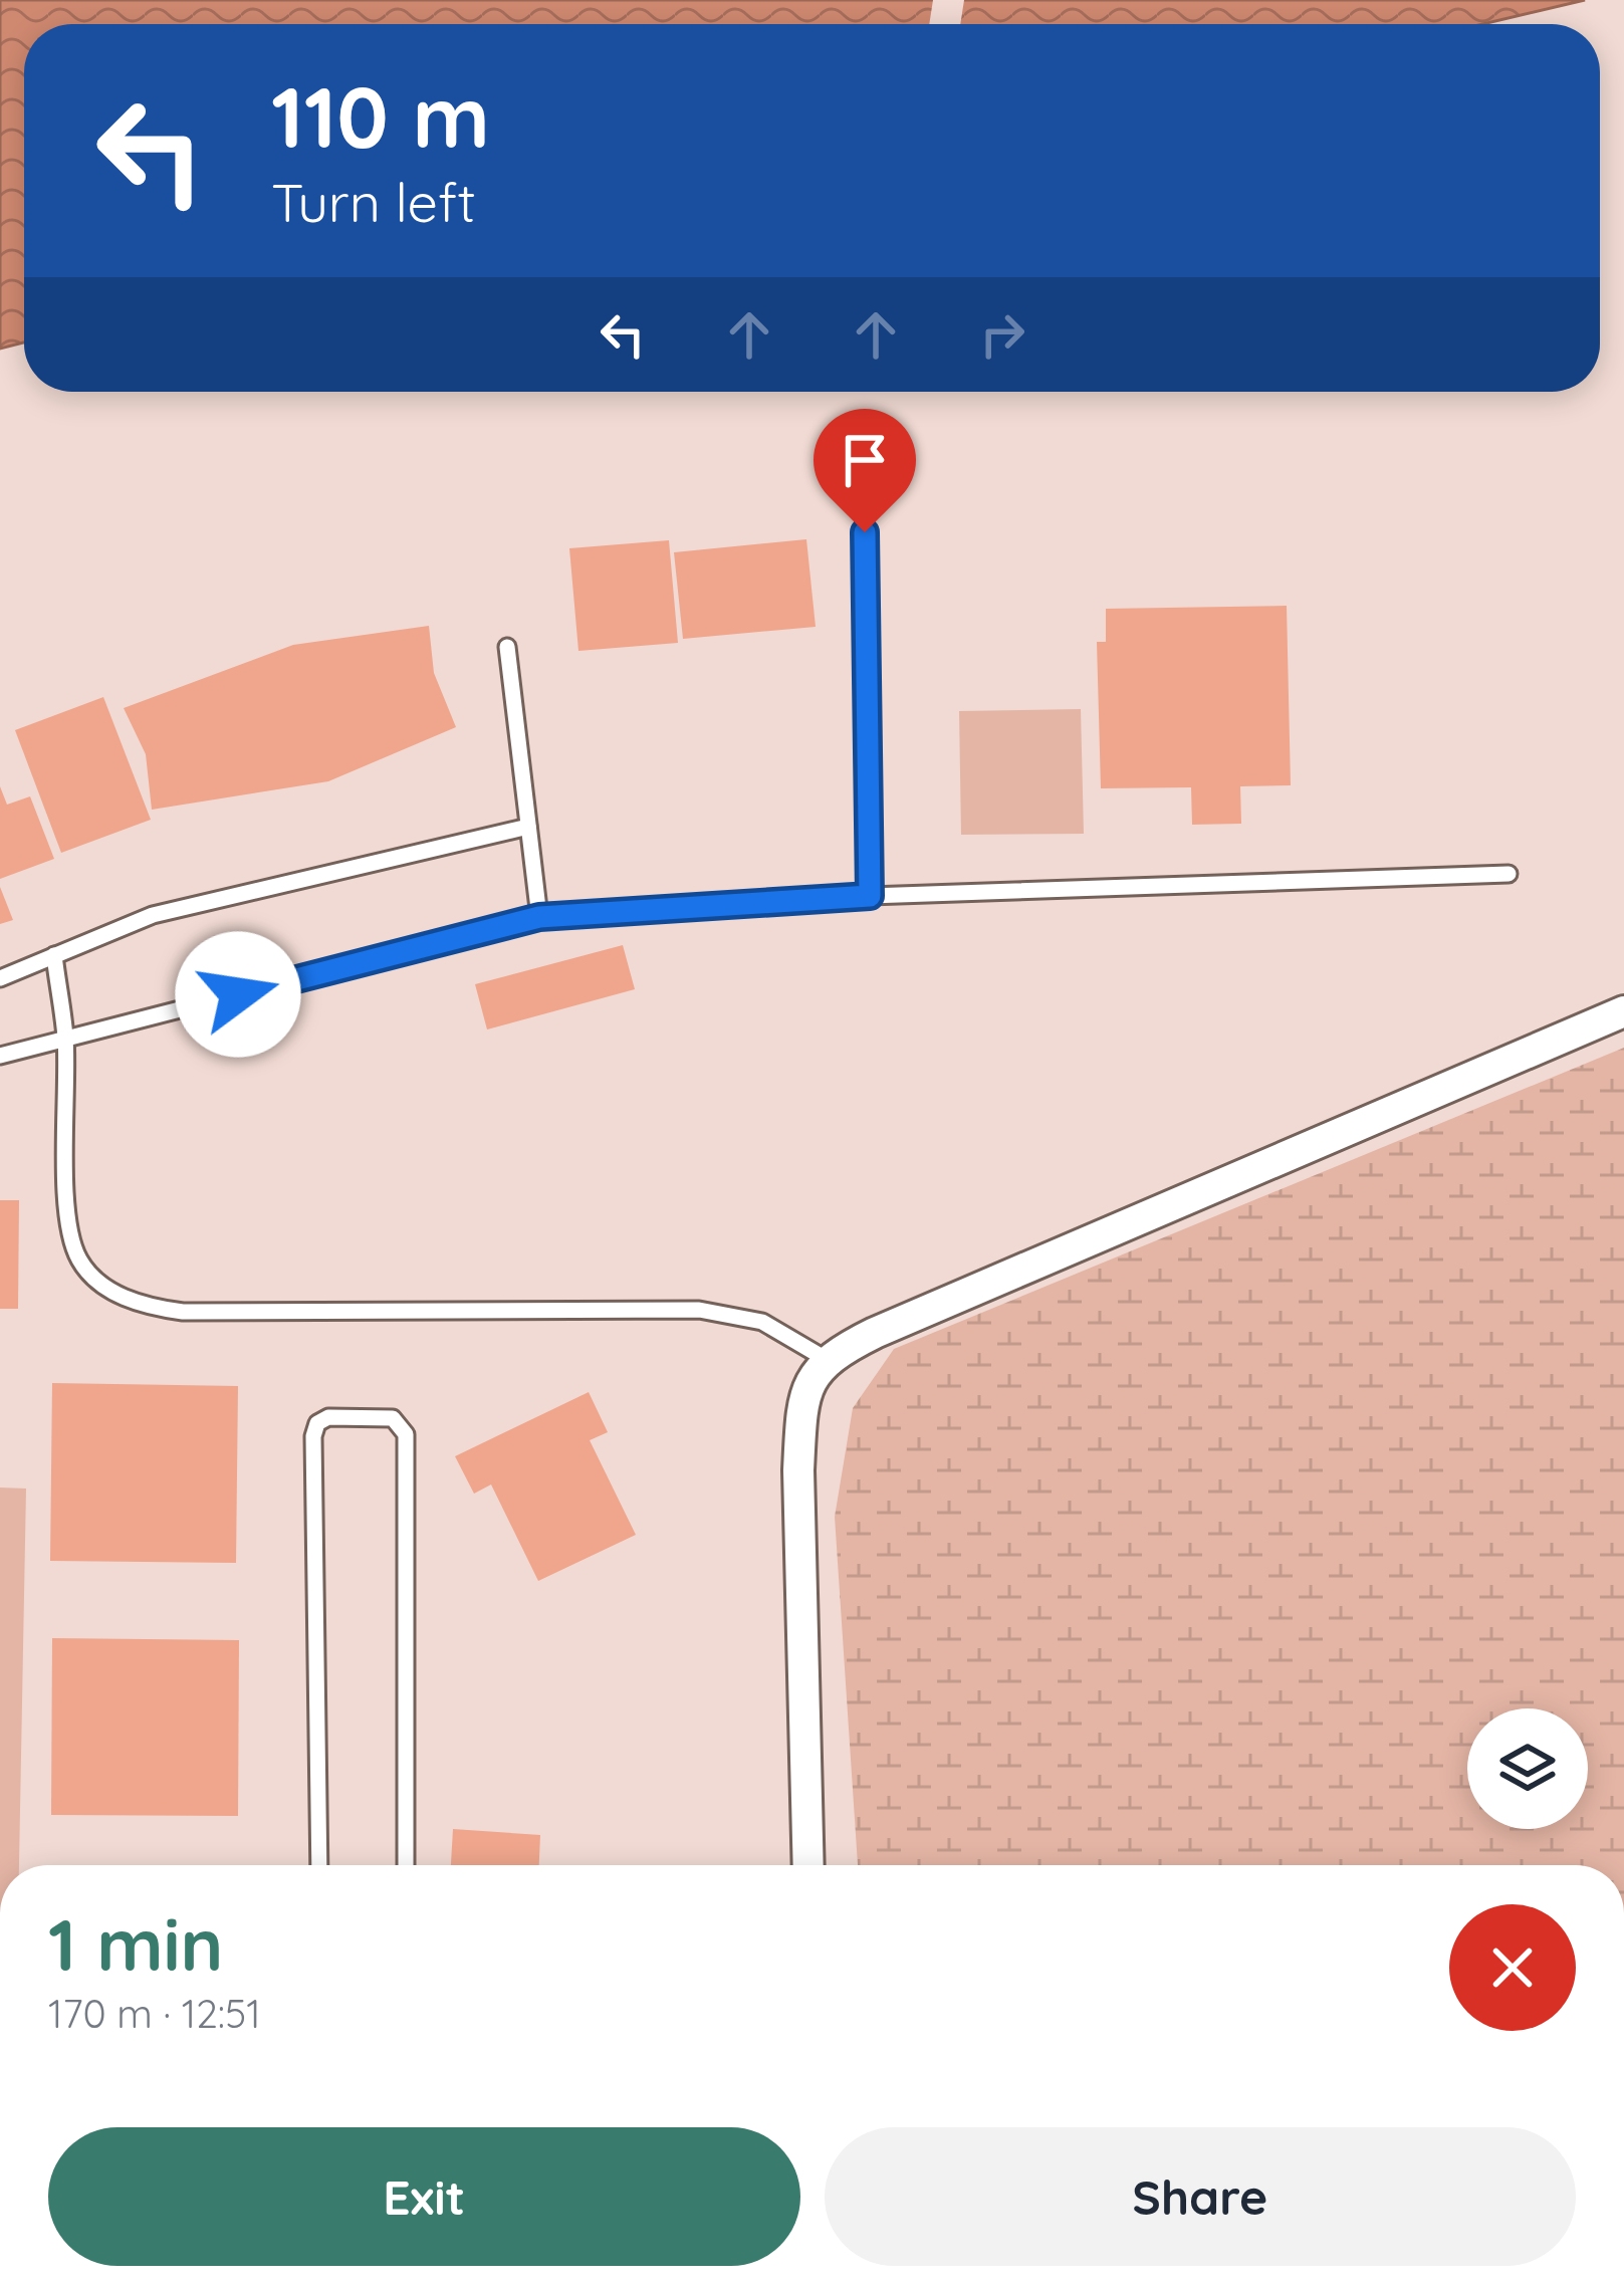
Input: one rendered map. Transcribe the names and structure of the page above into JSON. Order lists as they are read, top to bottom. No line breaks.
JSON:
{"page":{"turn":["110 m","Turn left"],"heading":["1 min","170 m · 12:51"],"buttons":["Exit","Share"]}}
